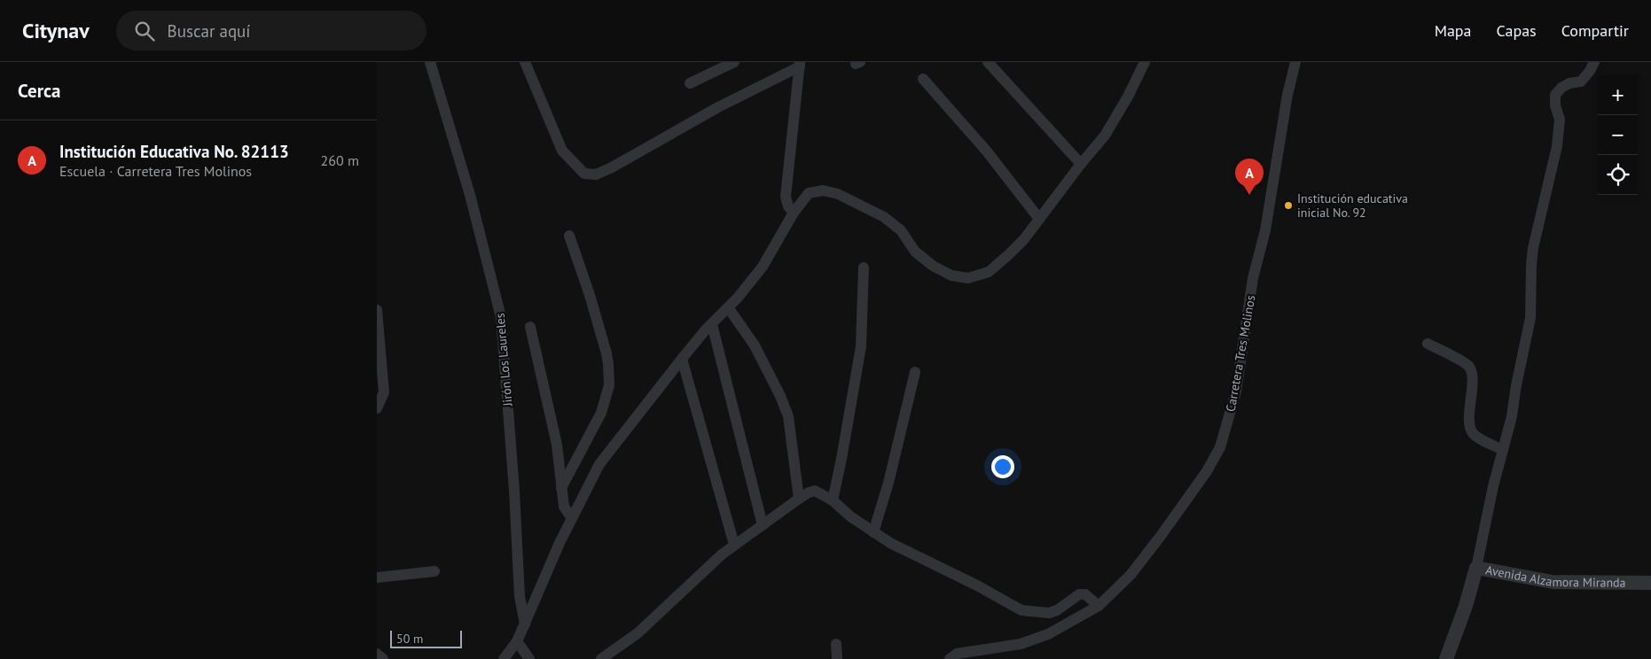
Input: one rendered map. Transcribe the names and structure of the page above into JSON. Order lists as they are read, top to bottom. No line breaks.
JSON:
{"streets":{"street":["Carretera Tres Molinos","Jirón Los Laureles","Avenida Alzamora Miranda"]},"places":["Institución educativa inicial No. 92"],"scale_bar":"50 m","page":{"header":"Citynav","search":"Buscar aquí","nav":["Mapa","Capas","Compartir"],"heading":"Cerca","map_buttons":["+","−"],"list":[{"mark":"A","name":"Institución Educativa No. 82113","note":"Escuela · Carretera Tres Molinos","value":"260 m"}],"pins":"A","scale":"50 m"}}
